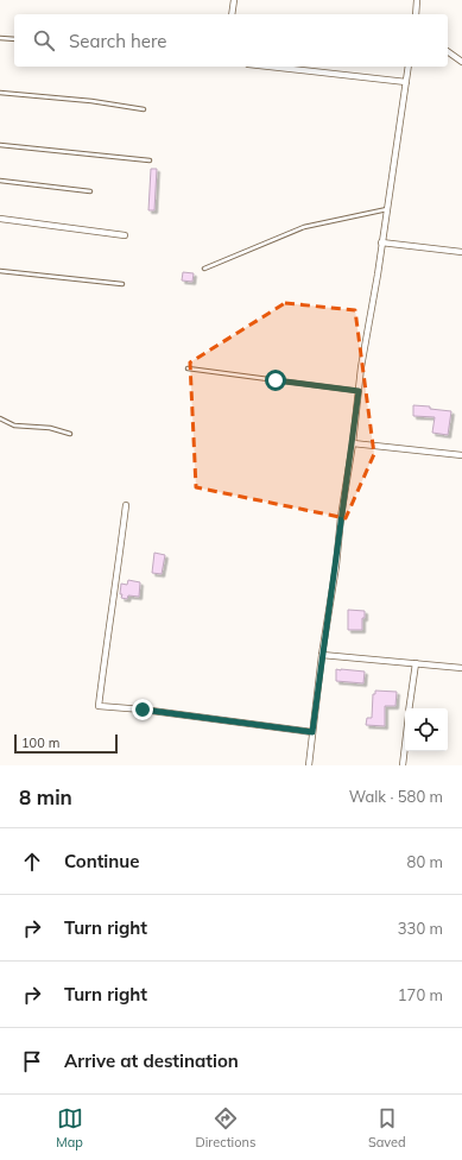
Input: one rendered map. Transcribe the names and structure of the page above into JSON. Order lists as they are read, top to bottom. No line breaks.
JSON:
{"scale_bar":"100 m","page":{"search":"Search here","scale":"100 m","heading":["8 min","Walk · 580 m"],"list":[["Continue","80 m"],["Turn right","330 m"],["Turn right","170 m"],"Arrive at destination"],"nav":["Map","Directions","Saved"]}}
